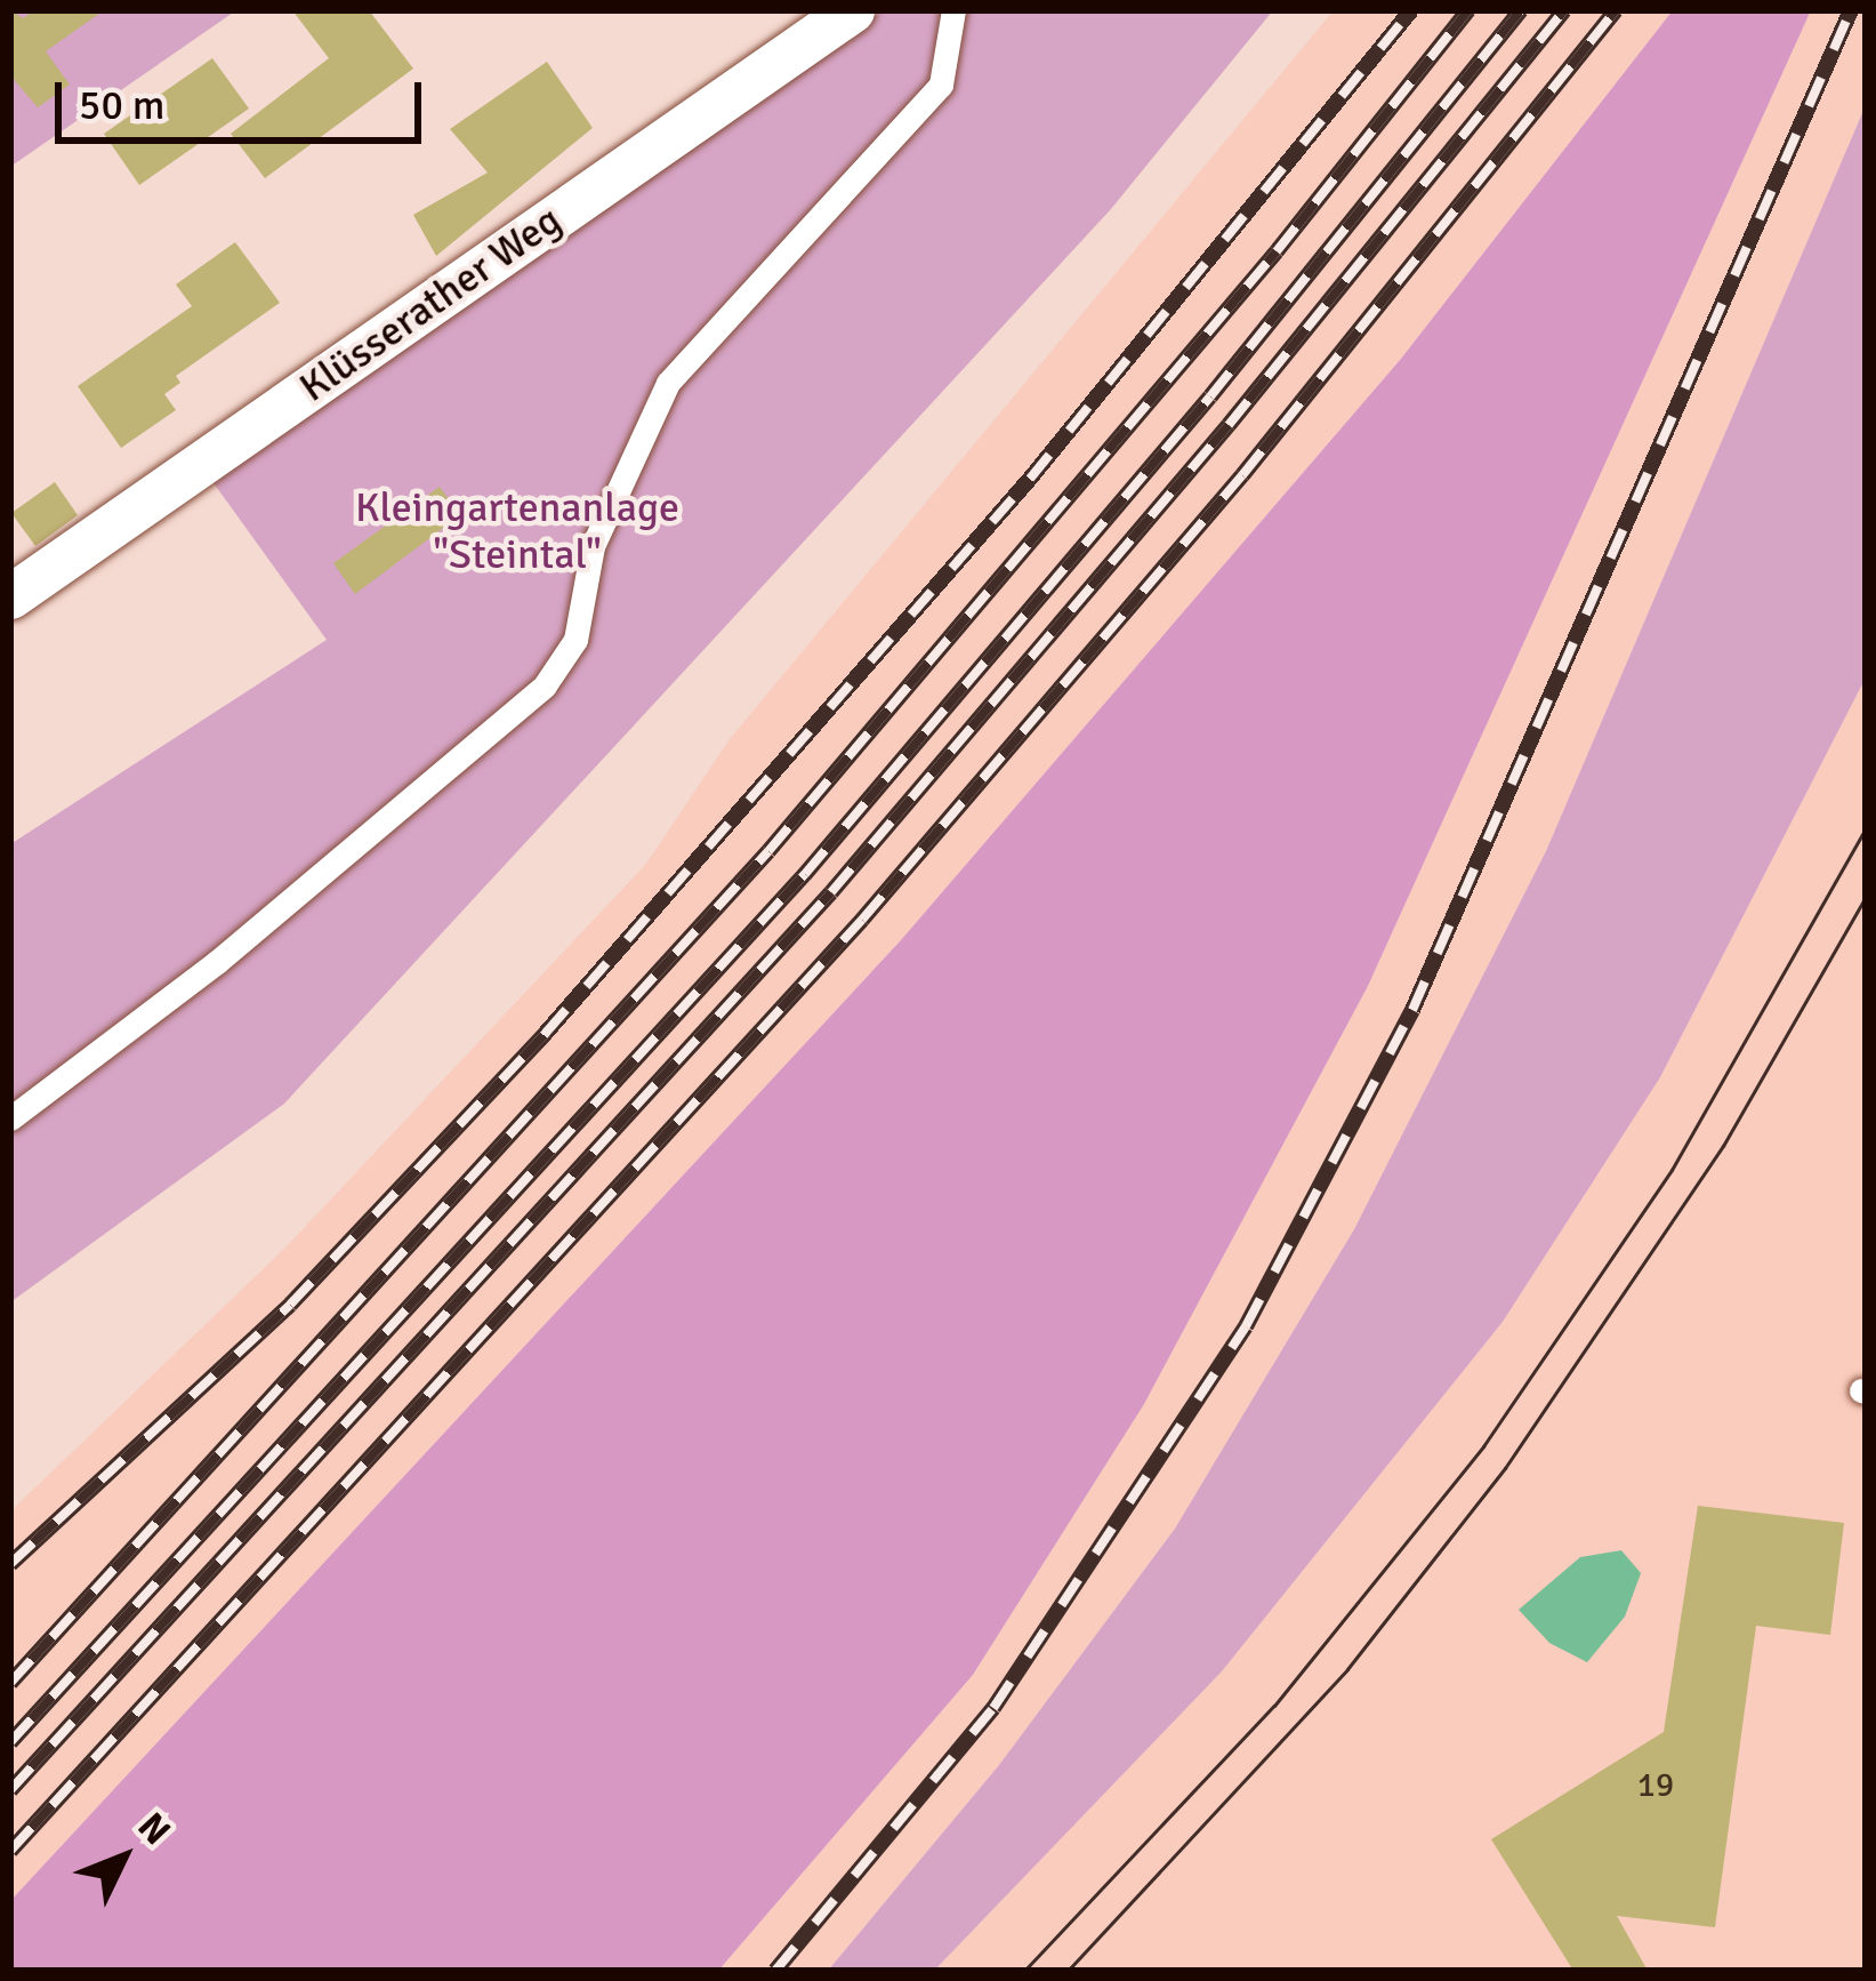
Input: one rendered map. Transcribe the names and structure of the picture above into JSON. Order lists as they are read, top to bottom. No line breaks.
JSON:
{"streets":{"street":["Klüsserather Weg"]},"parks":["Kleingartenanlage \"Steintal\""],"house_numbers":["19"],"scale_bar":"50 m","north":"top right"}
